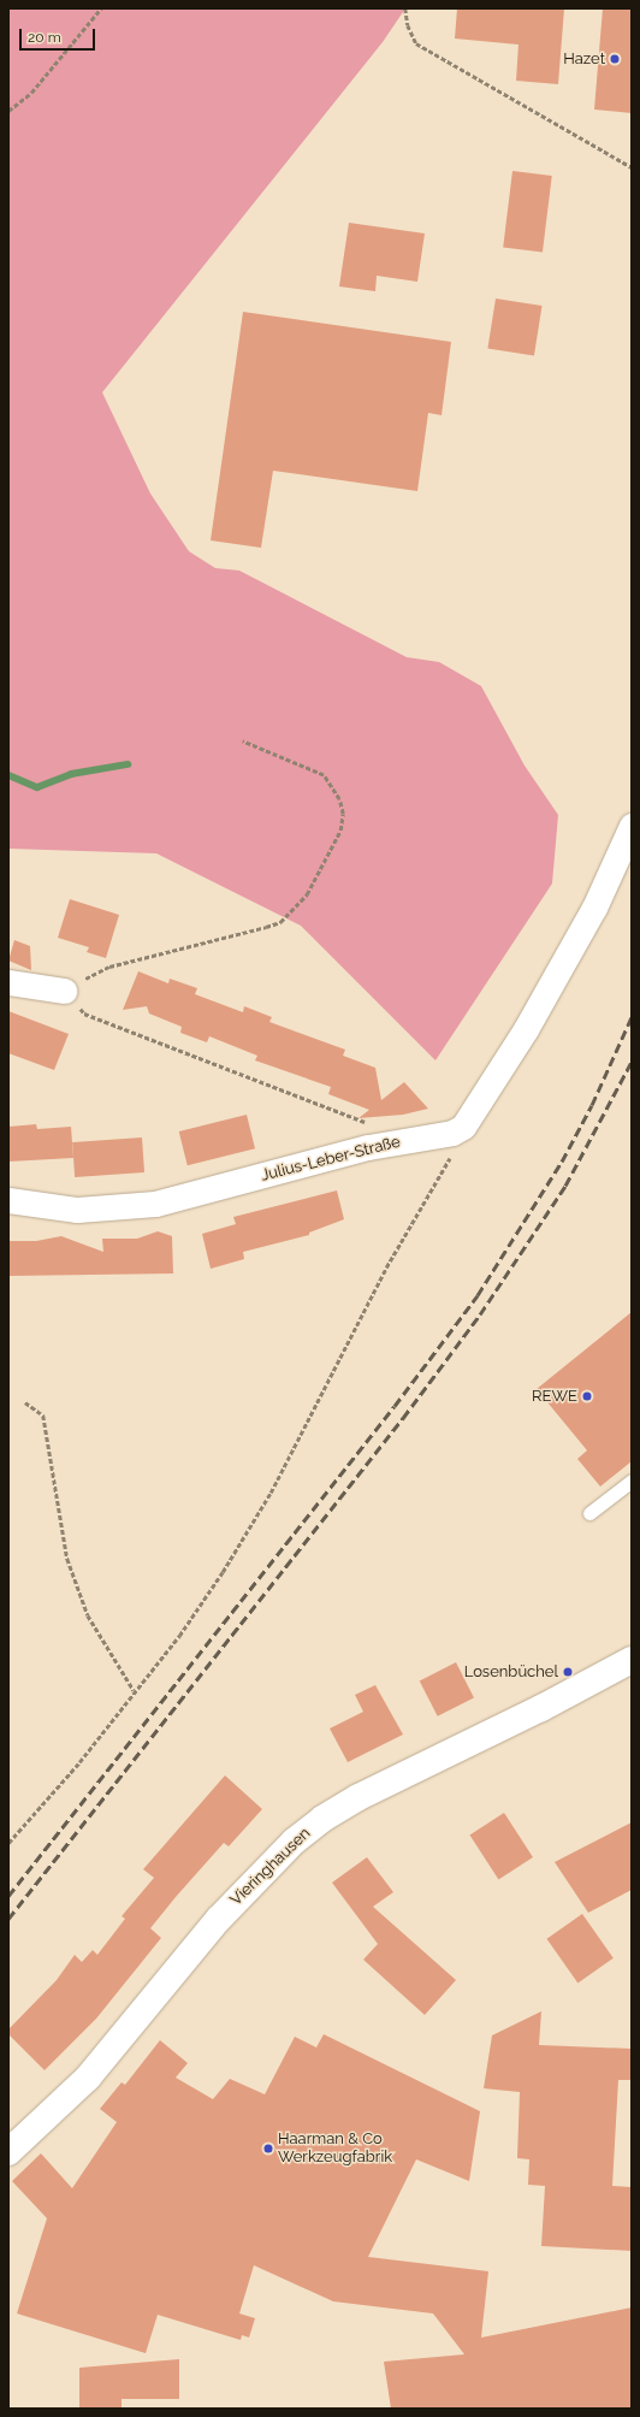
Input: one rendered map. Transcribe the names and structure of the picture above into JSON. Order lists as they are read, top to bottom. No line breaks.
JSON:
{"streets":{"main road":["Vieringhausen"],"street":["Julius-Leber-Straße"]},"places":["Hazet","REWE","Losenbüchel","Haarman & Co Werkzeugfabrik"],"scale_bar":"20 m"}
